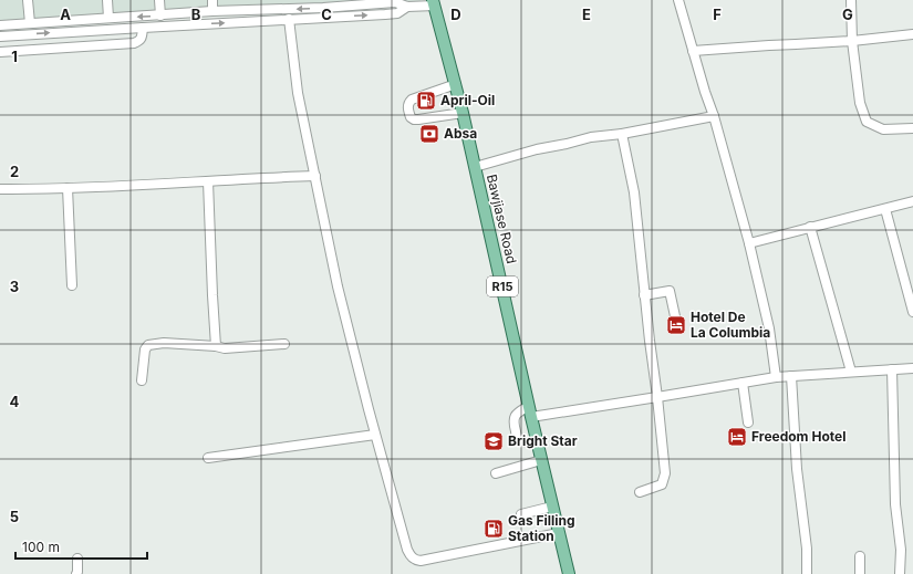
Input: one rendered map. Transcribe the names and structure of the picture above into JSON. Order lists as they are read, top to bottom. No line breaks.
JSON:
{"streets":{"main road":["Bawjiase Road","R15"]},"places":{"fuel station":["April-Oil","Gas Filling Station"],"bank":["Absa"],"hotel":["Hotel De La Columbia","Freedom Hotel"],"school or university":["Bright Star"]},"scale_bar":"100 m","grid":{"columns":["A","B","C","D","E","F","G"],"rows":["1","2","3","4","5"]}}
